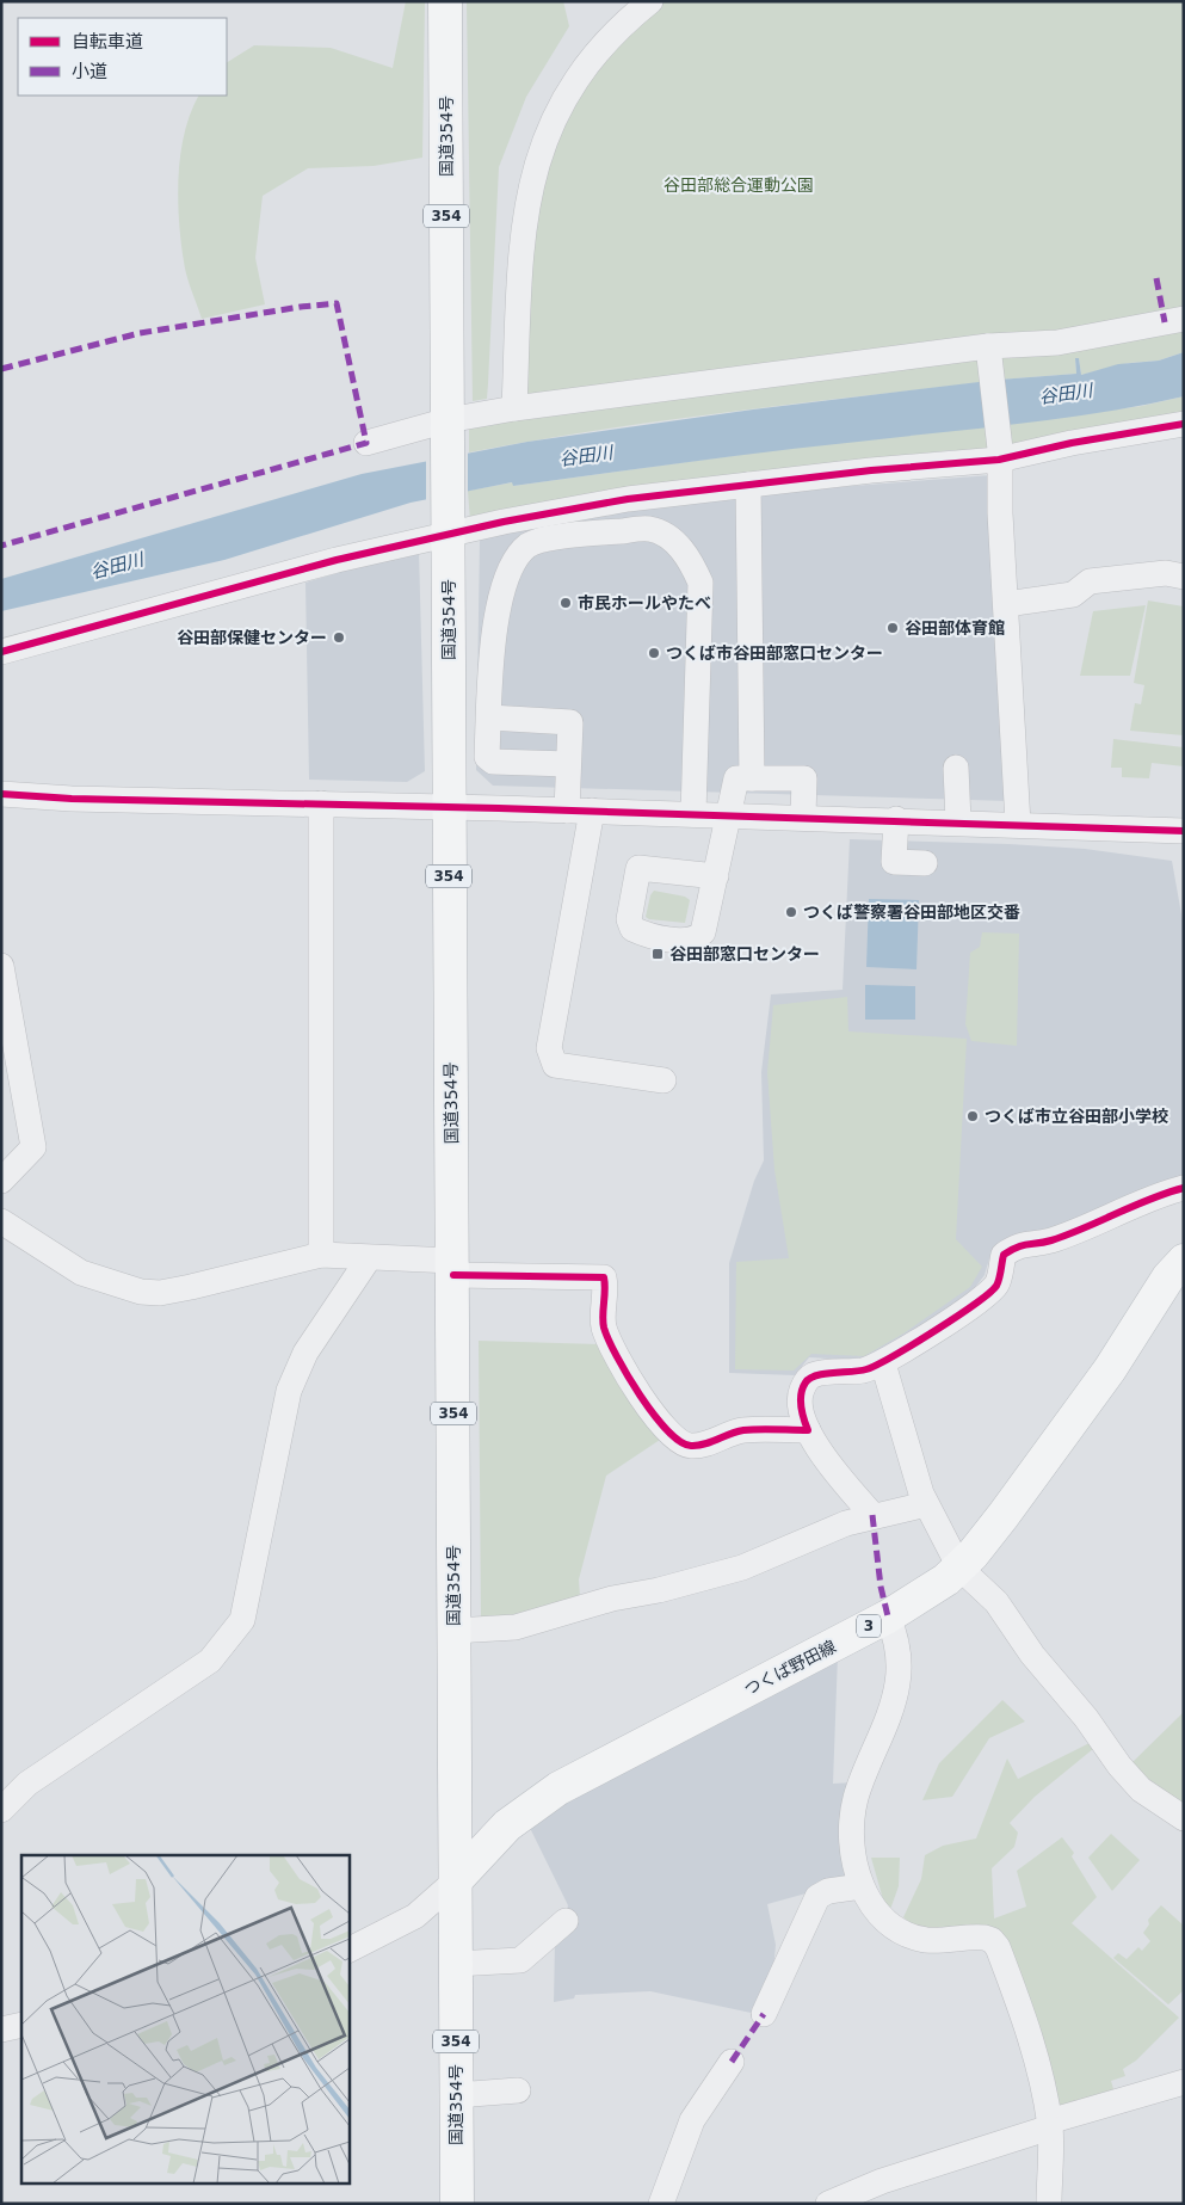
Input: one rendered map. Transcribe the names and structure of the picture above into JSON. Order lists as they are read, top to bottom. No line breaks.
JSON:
{"streets":{"main road":["国道354号","354","3","つくば野田線"]},"crossings":[["国道354号","つくば野田線"]],"water":["谷田川"],"parks":["谷田部総合運動公園"],"places":{"other":["市民ホールやたべ","谷田部体育館","谷田部保健センター","つくば市谷田部窓口センター","つくば警察署谷田部地区交番","つくば市立谷田部小学校"],"transit":["谷田部窓口センター"]},"legend":["自転車道","小道"]}
